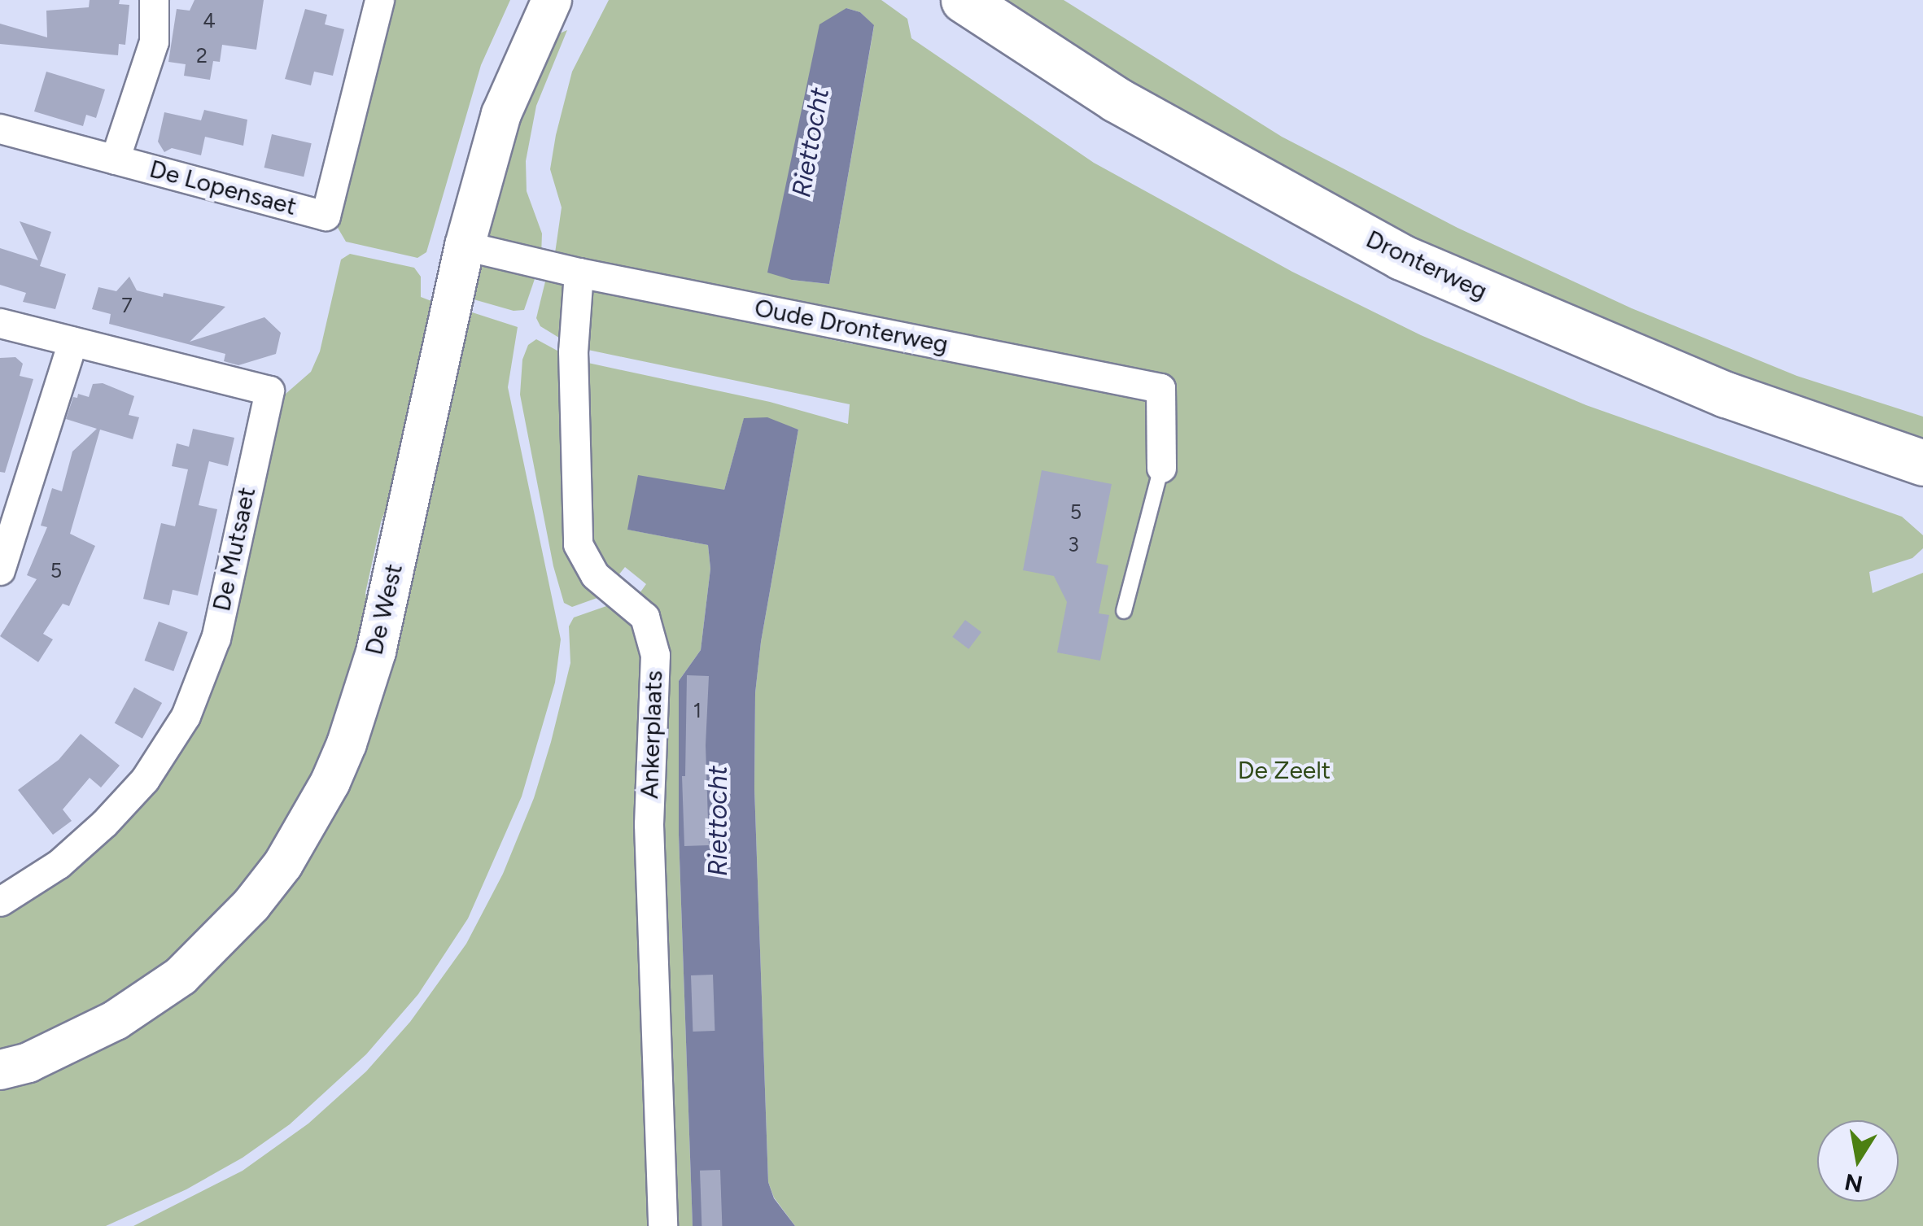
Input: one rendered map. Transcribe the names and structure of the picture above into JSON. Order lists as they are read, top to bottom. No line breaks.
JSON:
{"streets":{"main road":["Dronterweg","De West"],"street":["De Lopensaet","Oude Dronterweg","De Mutsaet","Ankerplaats"]},"crossings":[["Oude Dronterweg","De West"],["Oude Dronterweg","Ankerplaats"]],"water":["Riettocht"],"parks":["De Zeelt"],"house_numbers":["4","2","7","5","3","5","1"],"north":"bottom"}
